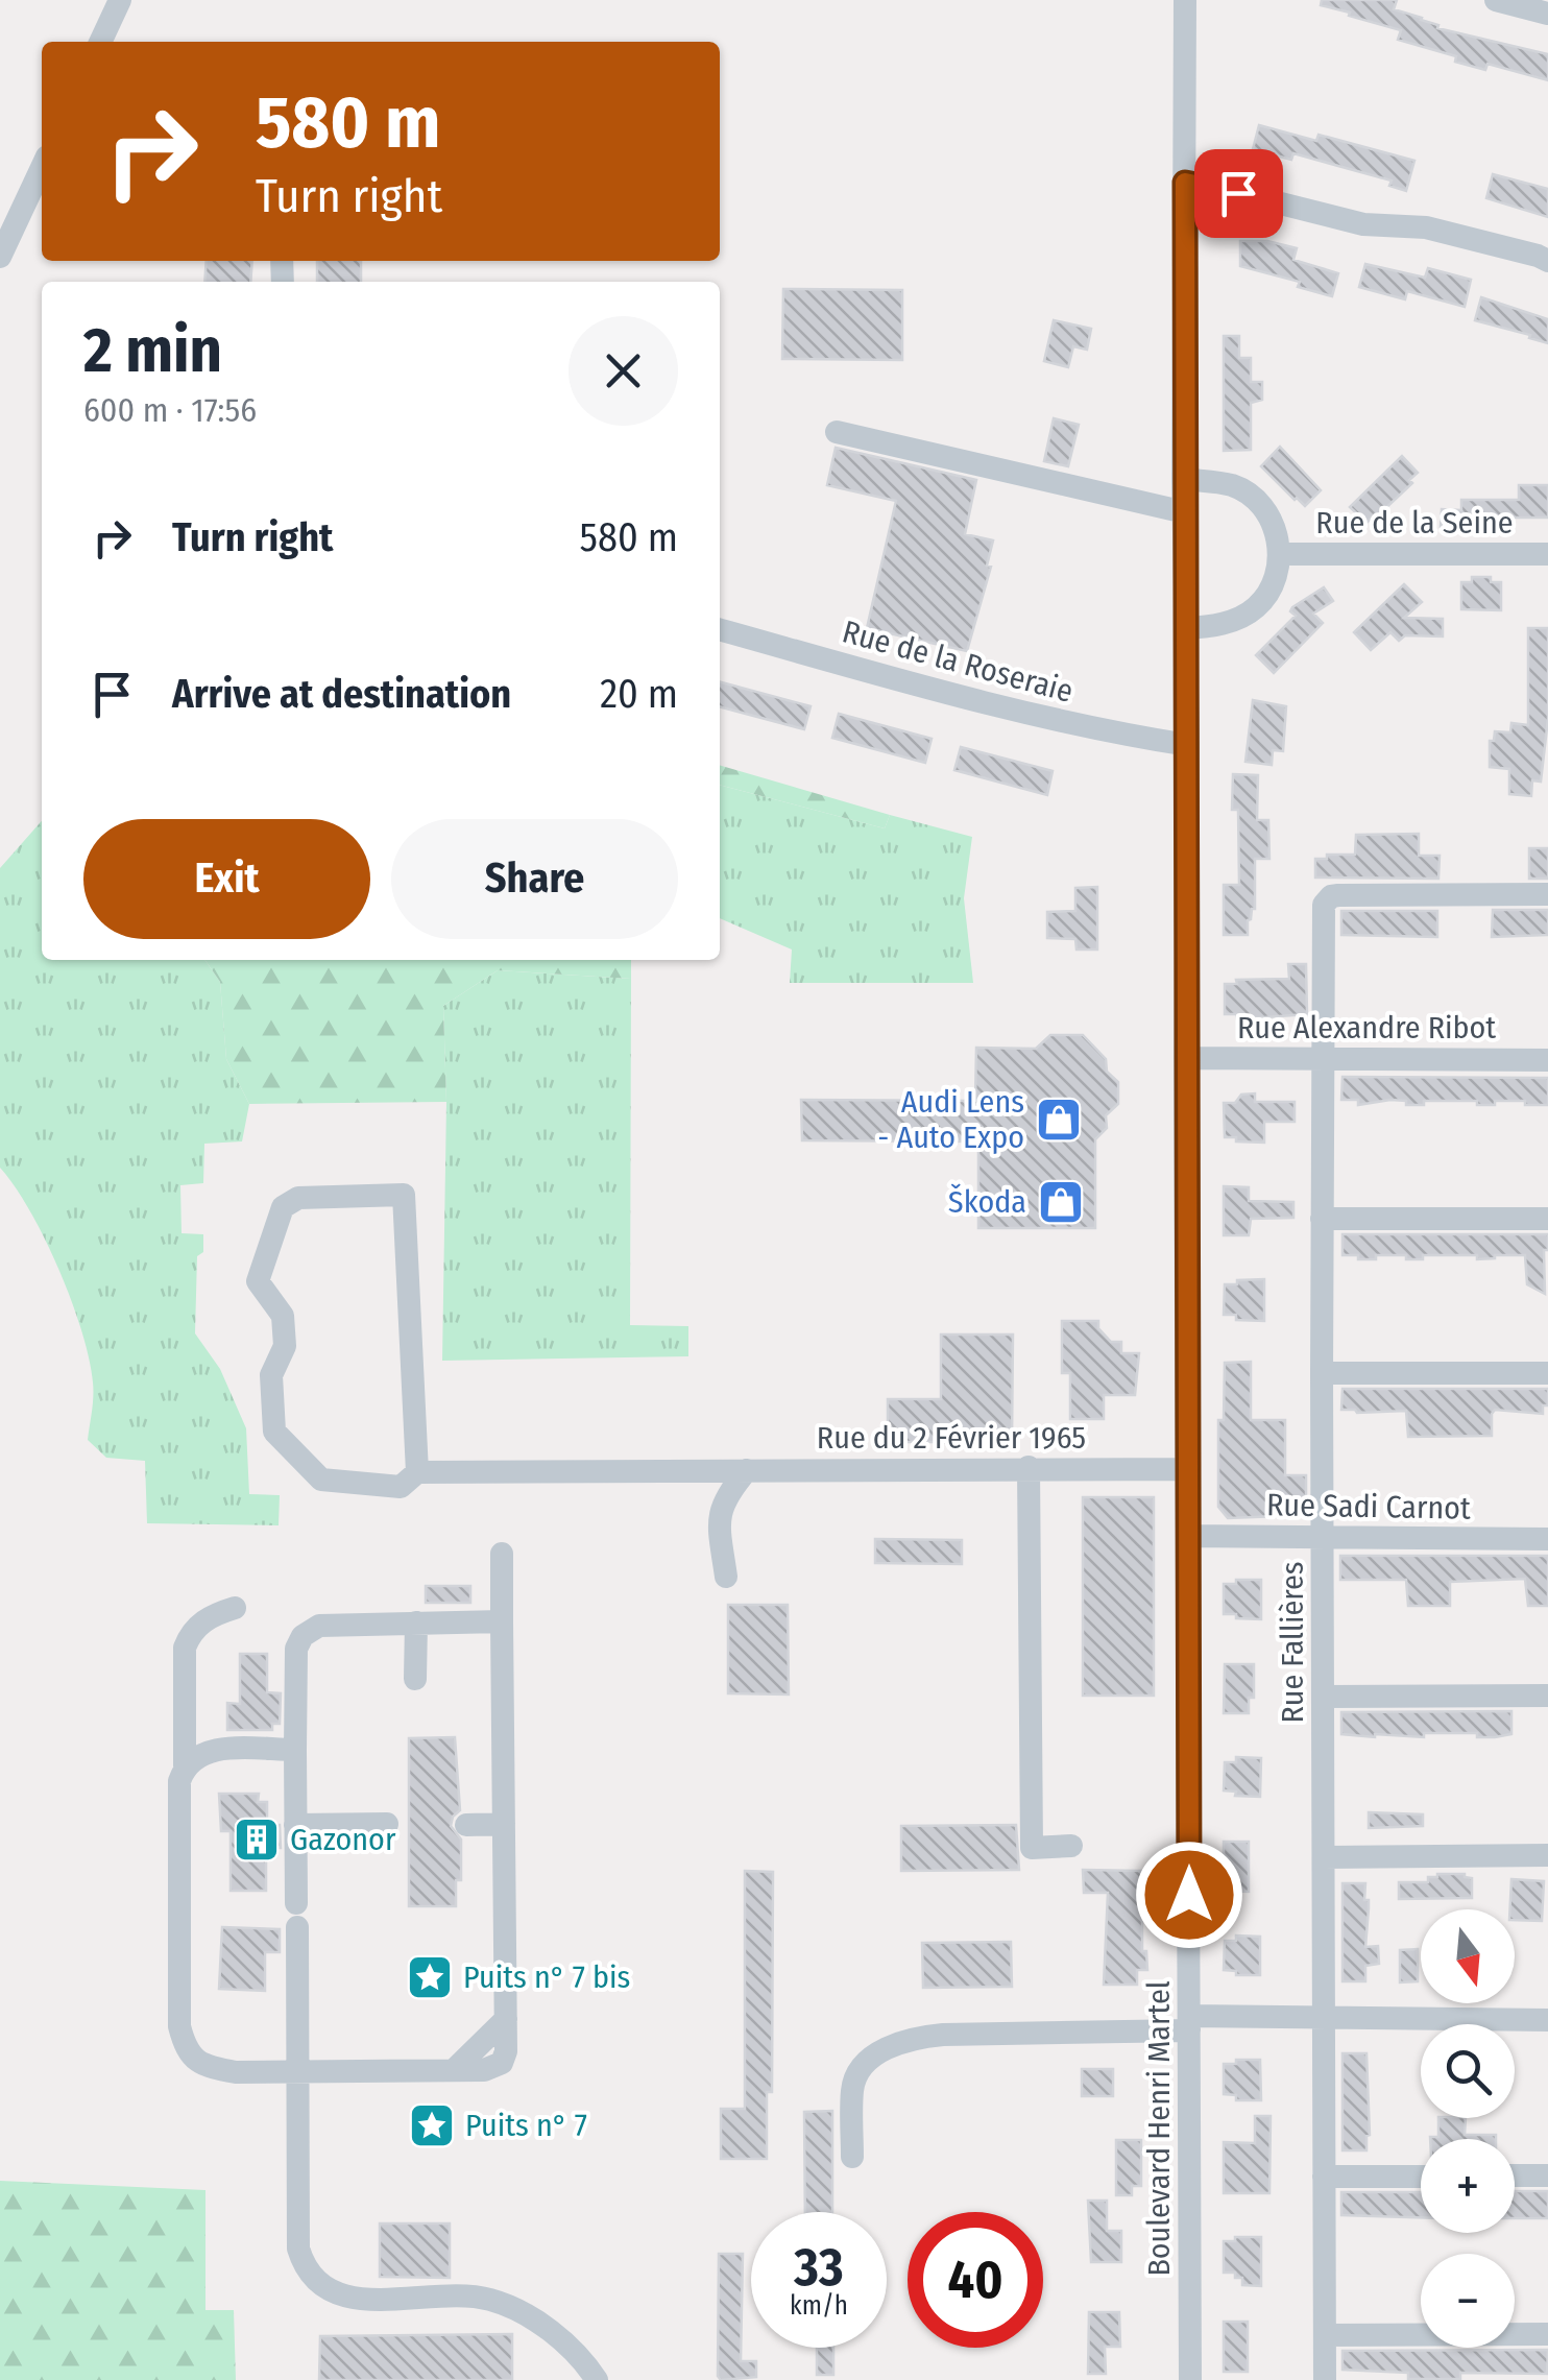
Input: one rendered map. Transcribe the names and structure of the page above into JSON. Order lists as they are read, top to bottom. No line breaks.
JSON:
{"streets":{"street":["Rue de la Seine","Rue de la Roseraie","Rue Alexandre Ribot","Rue du 2 Février 1965","Rue Sadi Carnot","Rue Fallières","Boulevard Henri Martel"]},"crossings":[["Rue de la Seine","Boulevard Henri Martel"],["Rue de la Roseraie","Boulevard Henri Martel"],["Rue Alexandre Ribot","Rue Fallières"],["Rue Alexandre Ribot","Boulevard Henri Martel"],["Rue du 2 Février 1965","Boulevard Henri Martel"],["Rue Sadi Carnot","Rue Fallières"],["Rue Sadi Carnot","Boulevard Henri Martel"]],"places":{"shop":["Audi Lens - Auto Expo","Škoda"],"building":["Gazonor"],"place":["Puits n° 7 bis","Puits n° 7"]},"north":"bottom","page":{"turn":["580 m","Turn right"],"heading":["2 min","600 m · 17:56"],"list":[{"name":"Turn right","value":"580 m"},{"name":"Arrive at destination","value":"20 m"}],"buttons":["Exit","Share"],"map_buttons":["+","−"],"speed":"33 km/h","limit":"40"}}
